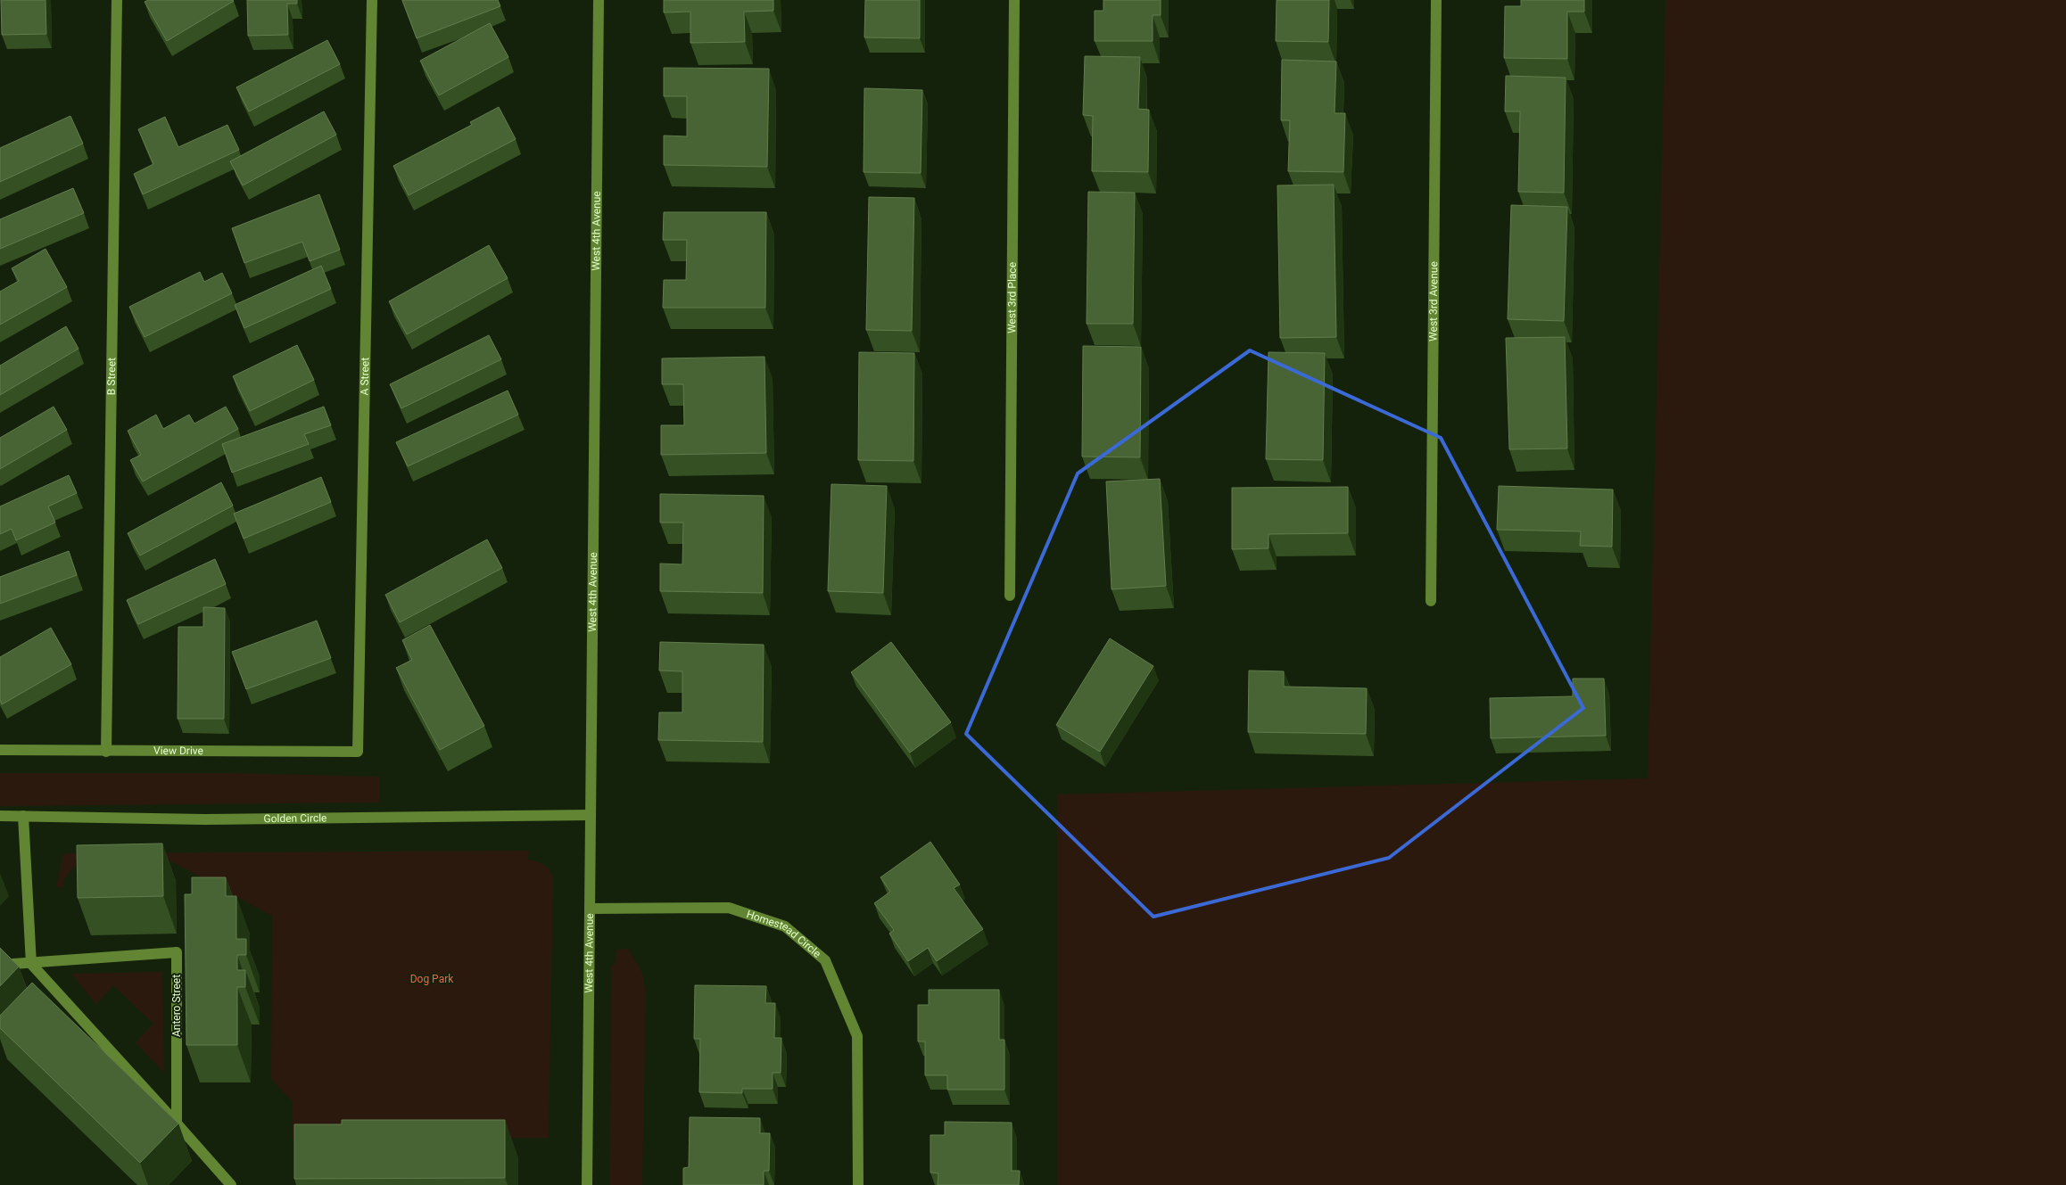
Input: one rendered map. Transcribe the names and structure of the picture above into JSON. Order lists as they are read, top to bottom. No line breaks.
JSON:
{"streets":{"street":["West 4th Avenue","West 3rd Place","West 3rd Avenue","B Street","A Street","View Drive","Golden Circle","Homestead Circle","Antero Street"]},"crossings":[["West 4th Avenue","Golden Circle"],["West 4th Avenue","Homestead Circle"],["B Street","View Drive"],["A Street","View Drive"]],"parks":["Dog Park"]}
